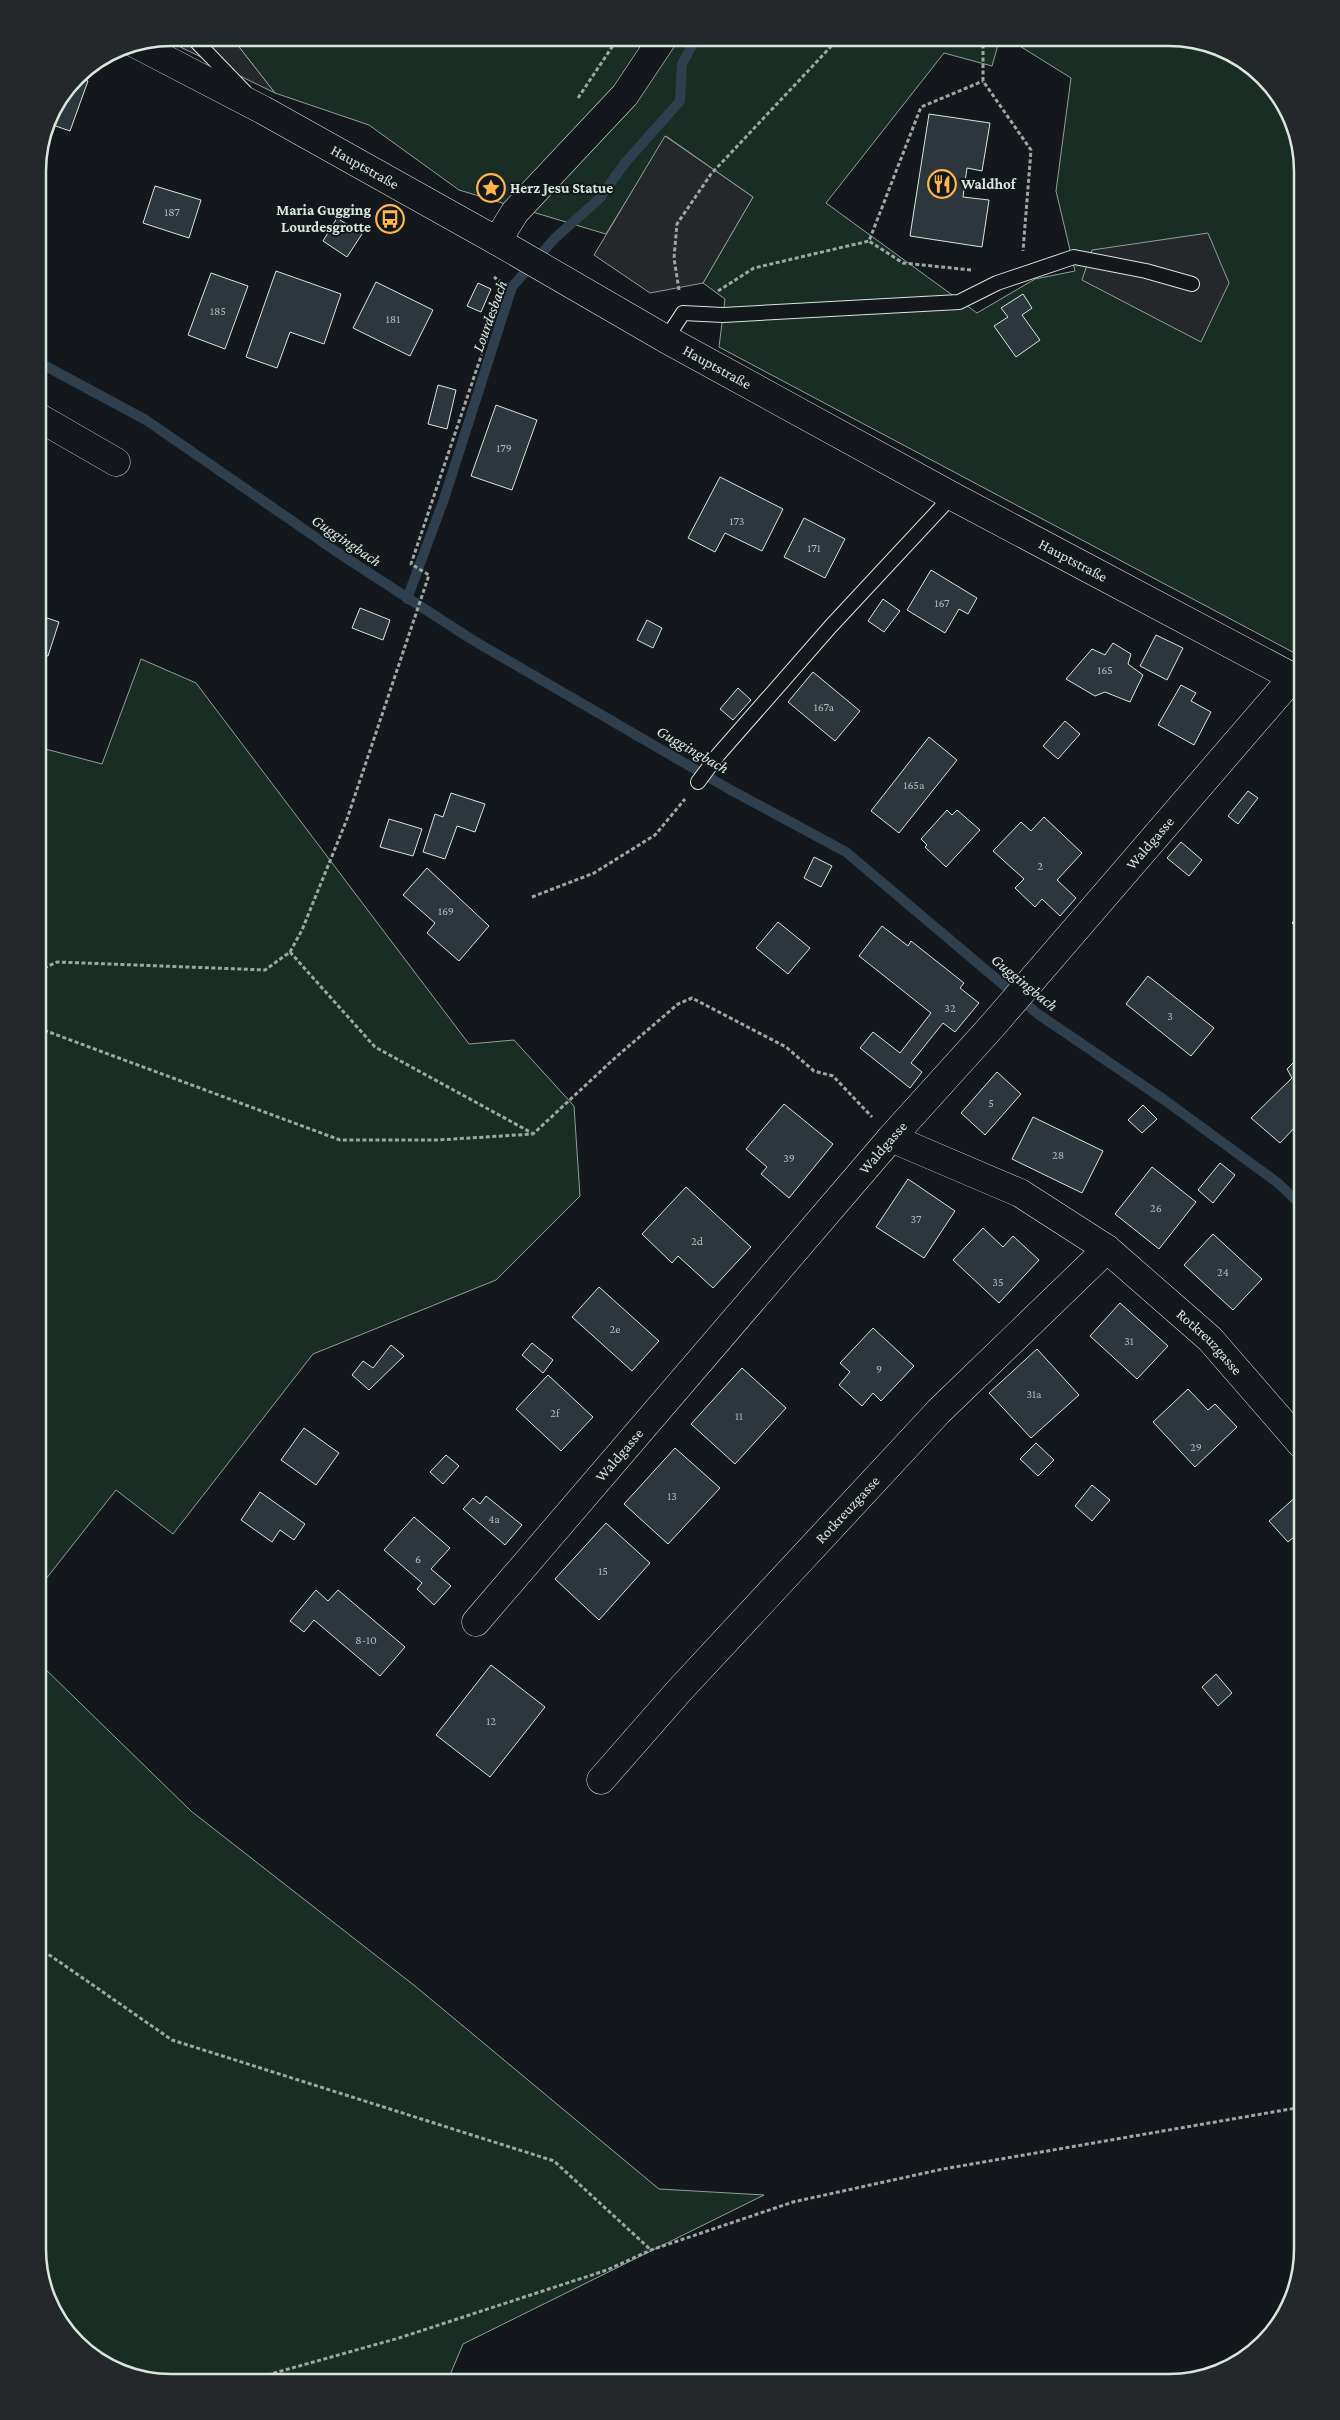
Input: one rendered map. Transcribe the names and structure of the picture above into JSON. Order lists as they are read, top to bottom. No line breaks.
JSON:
{"streets":{"street":["Hauptstraße","Waldgasse","Rotkreuzgasse"]},"crossings":[["Waldgasse","Rotkreuzgasse"]],"water":["Lourdesbach","Guggingbach"],"places":{"restaurant":["Waldhof"],"place":["Herz Jesu Statue"],"bus stop":["Maria Gugging Lourdesgrotte"]},"house_numbers":["187","185","181","179","173","171","167","165","167a","165a","2","169","32","3","5","28","39","26","37","2d","24","35","2e","31","9","31a","2f","11","29","13","4a","6","15","8-10","12"]}
